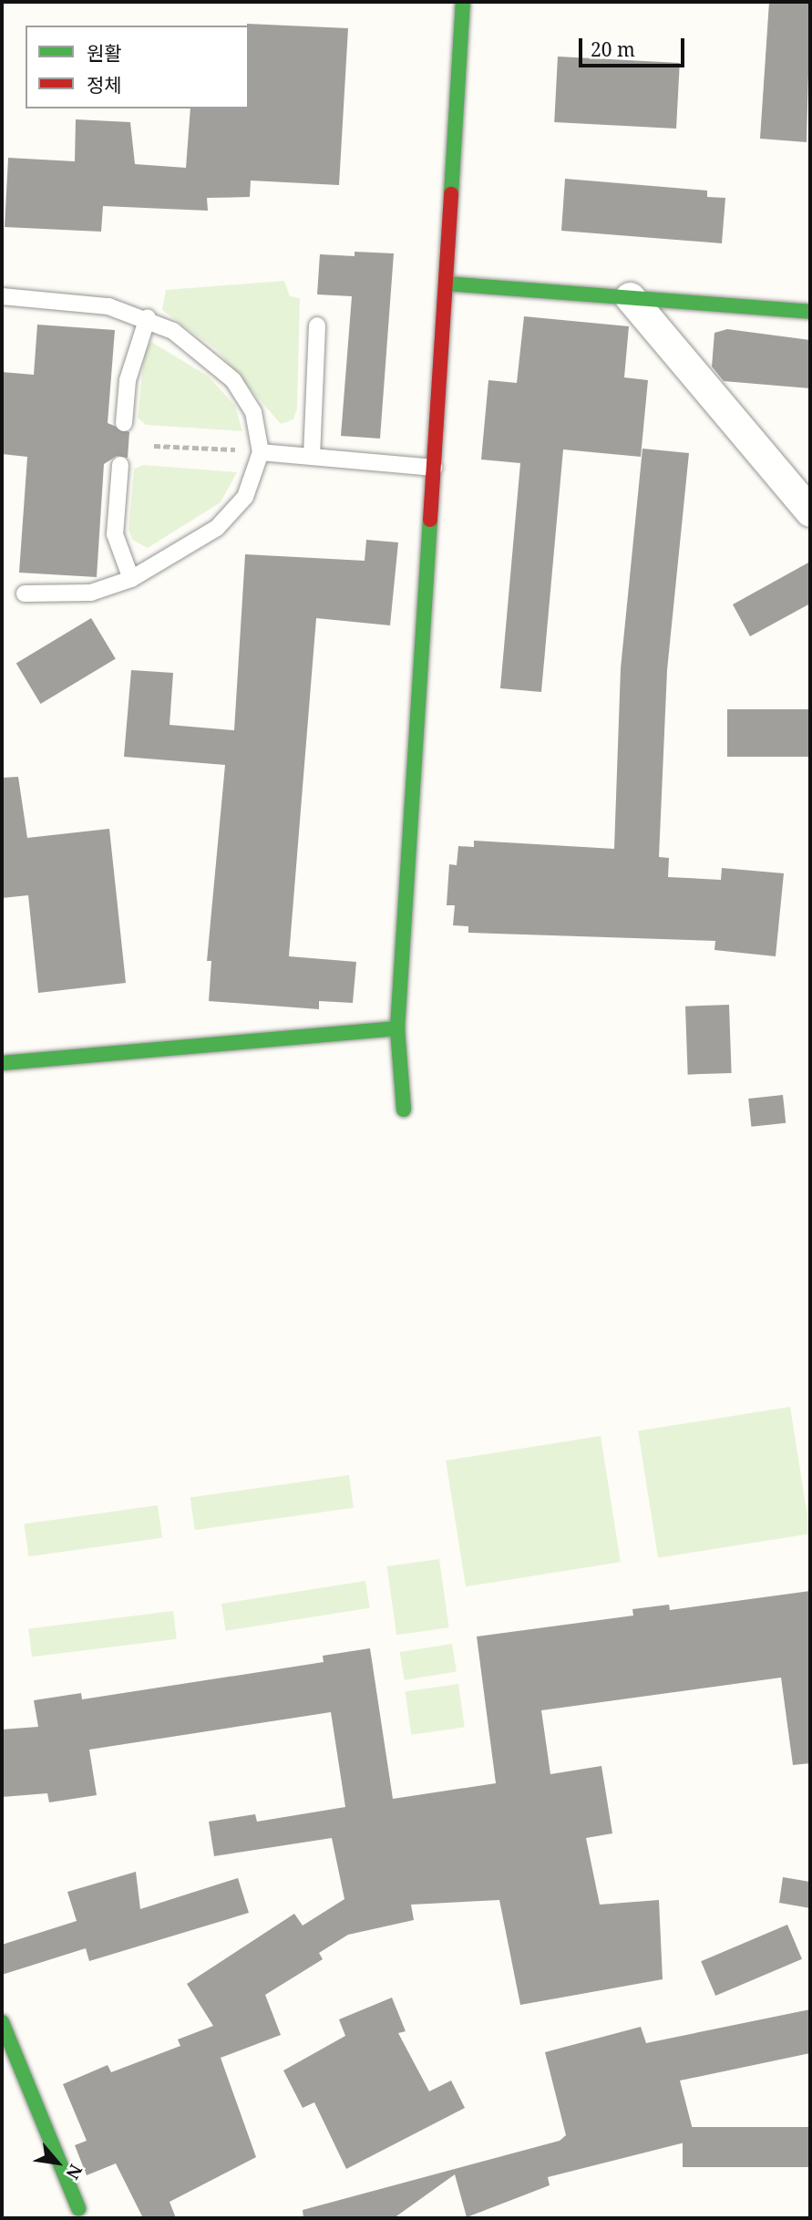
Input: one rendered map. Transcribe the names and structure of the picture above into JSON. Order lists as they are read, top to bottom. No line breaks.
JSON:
{"legend":["원활","정체"],"scale_bar":"20 m","north":"bottom right"}
